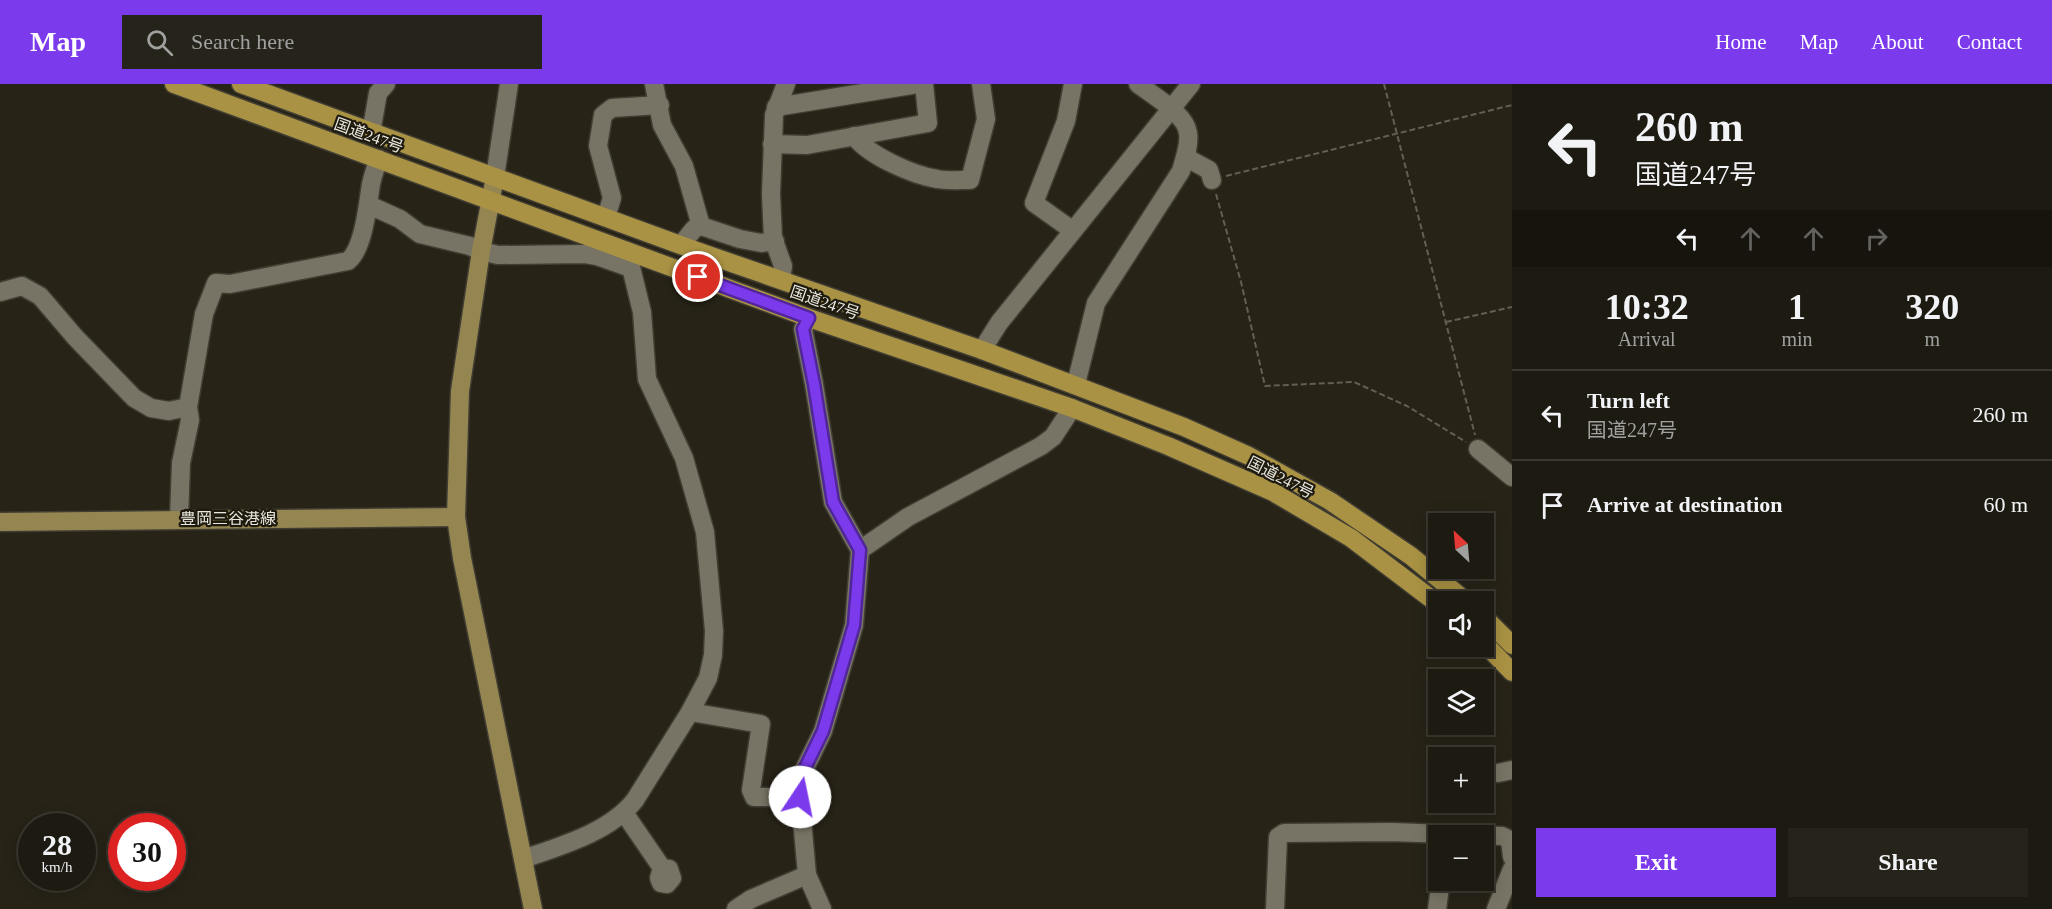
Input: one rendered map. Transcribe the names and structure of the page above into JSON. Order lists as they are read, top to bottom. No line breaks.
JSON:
{"streets":{"highway":["国道247号"],"main road":["豊岡三谷港線"]},"north":"top left","page":{"header":"Map","search":"Search here","nav":["Home","Map","About","Contact"],"turn":["260 m","国道247号"],"eta":["10:32","Arrival","1","min","320","m"],"list":[{"name":"Turn left","note":"国道247号","value":"260 m"},{"name":"Arrive at destination","value":"60 m"}],"map_buttons":["+","−"],"speed":"28 km/h","limit":"30","buttons":["Exit","Share"]}}
